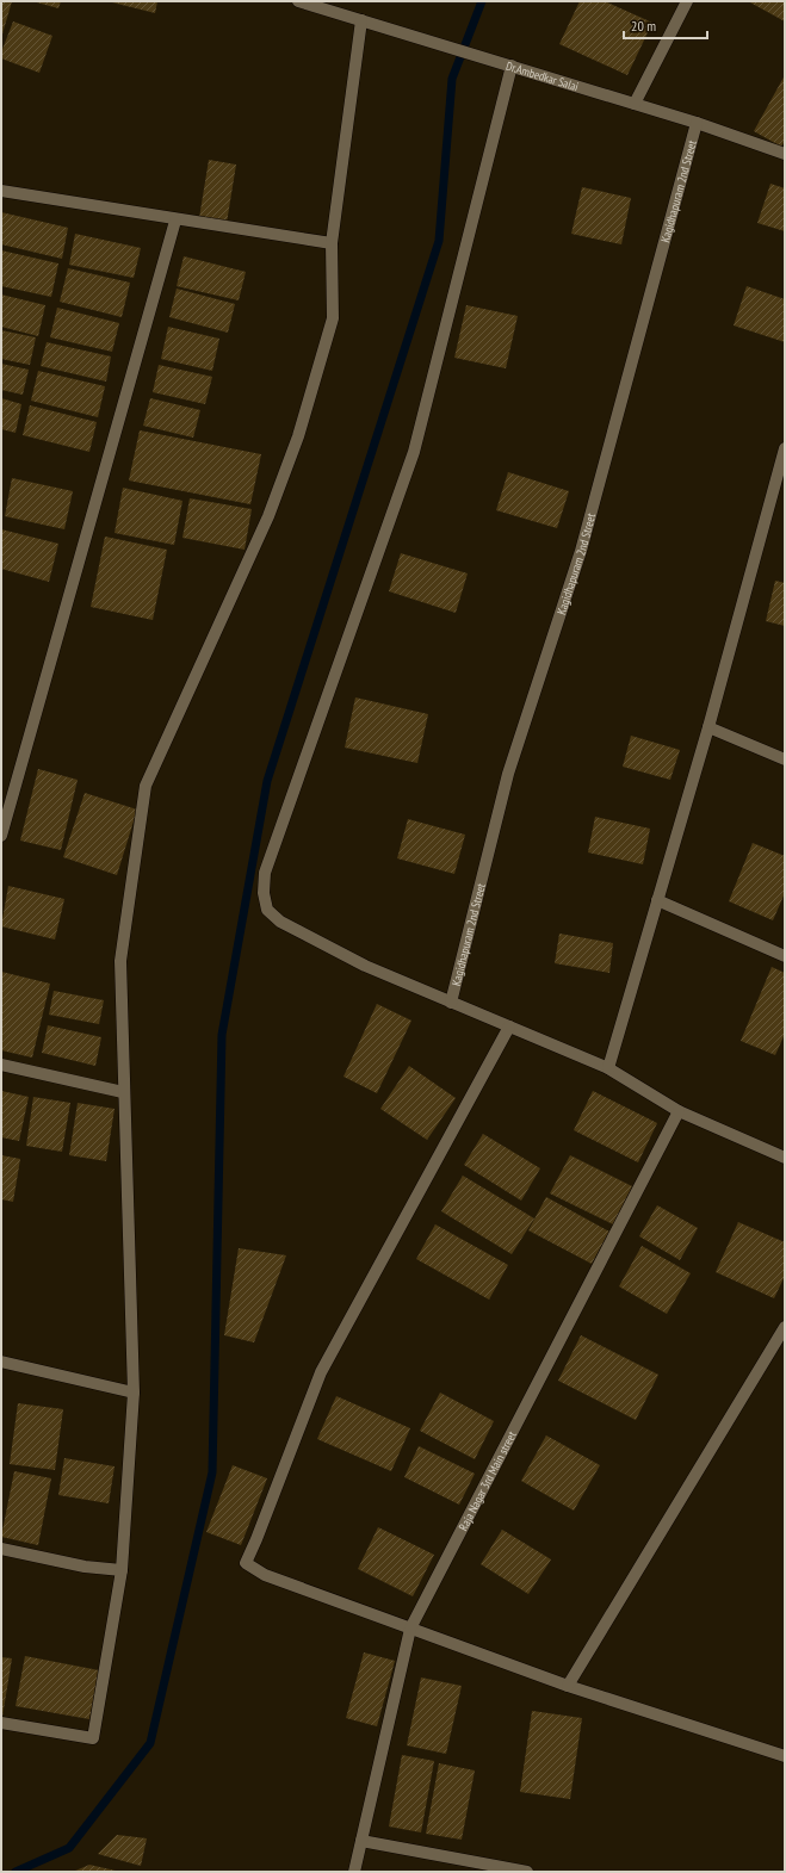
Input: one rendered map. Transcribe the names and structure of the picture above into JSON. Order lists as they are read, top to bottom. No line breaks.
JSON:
{"streets":{"street":["Dr.Ambedkar Salai","Kagidhapuram 2nd Street","Raja Nagar 3rd Main street"]},"crossings":[["Dr.Ambedkar Salai","Kagidhapuram 2nd Street"]],"scale_bar":"20 m"}
